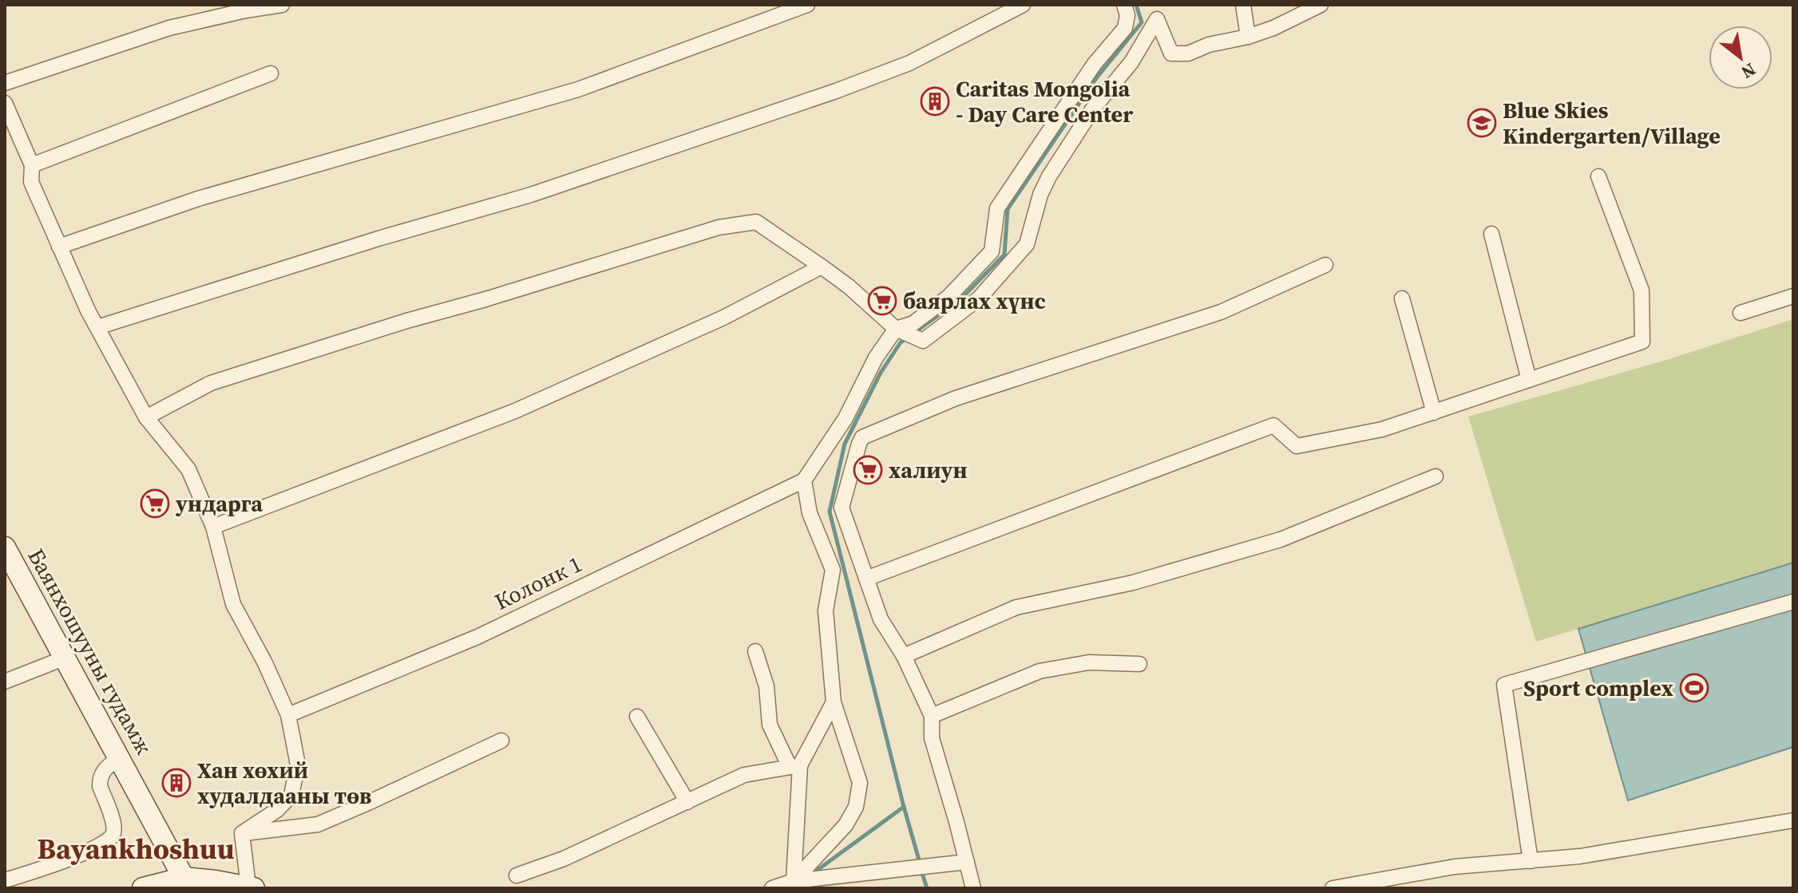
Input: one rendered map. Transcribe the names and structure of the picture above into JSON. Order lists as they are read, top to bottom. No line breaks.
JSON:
{"streets":{"main road":["Баянхошууны гудамж"],"street":["Колонк 1"]},"districts":["Bayankhoshuu"],"places":{"building":["Caritas Mongolia - Day Care Center","Хан хөхий худалдааны төв"],"school or university":["Blue Skies Kindergarten/Village"],"supermarket":["баярлах хүнс","халиун","ундарга"],"sports":["Sport complex"]},"north":"bottom right"}
